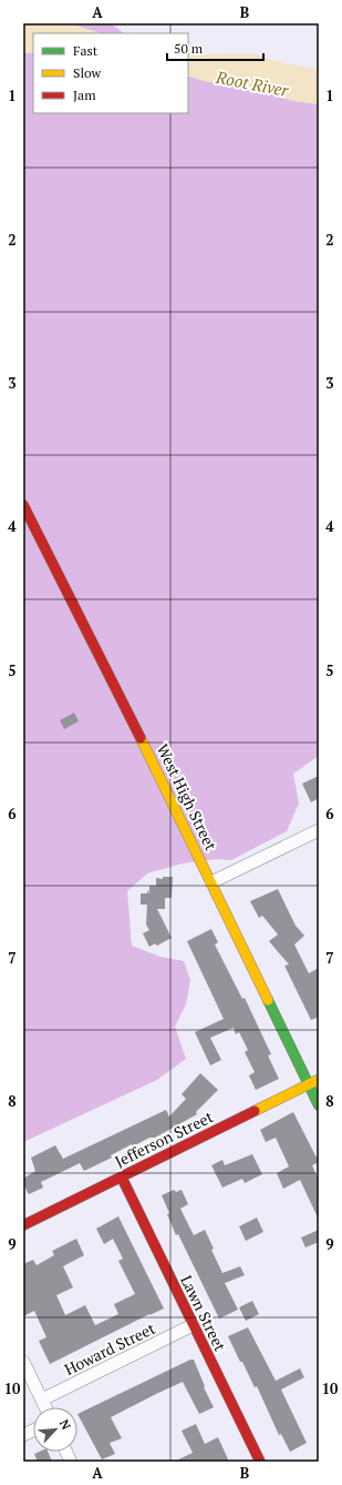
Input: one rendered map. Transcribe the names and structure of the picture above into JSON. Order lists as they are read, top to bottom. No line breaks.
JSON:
{"streets":{"street":["West High Street","Jefferson Street","Lawn Street","Howard Street"]},"crossings":[["West High Street","Jefferson Street"],["Jefferson Street","Lawn Street"],["Lawn Street","Howard Street"]],"water":["Root River"],"legend":["Fast","Slow","Jam"],"scale_bar":"50 m","north":"top right","grid":{"columns":["A","B"],"rows":["1","2","3","4","5","6","7","8","9","10"]}}
